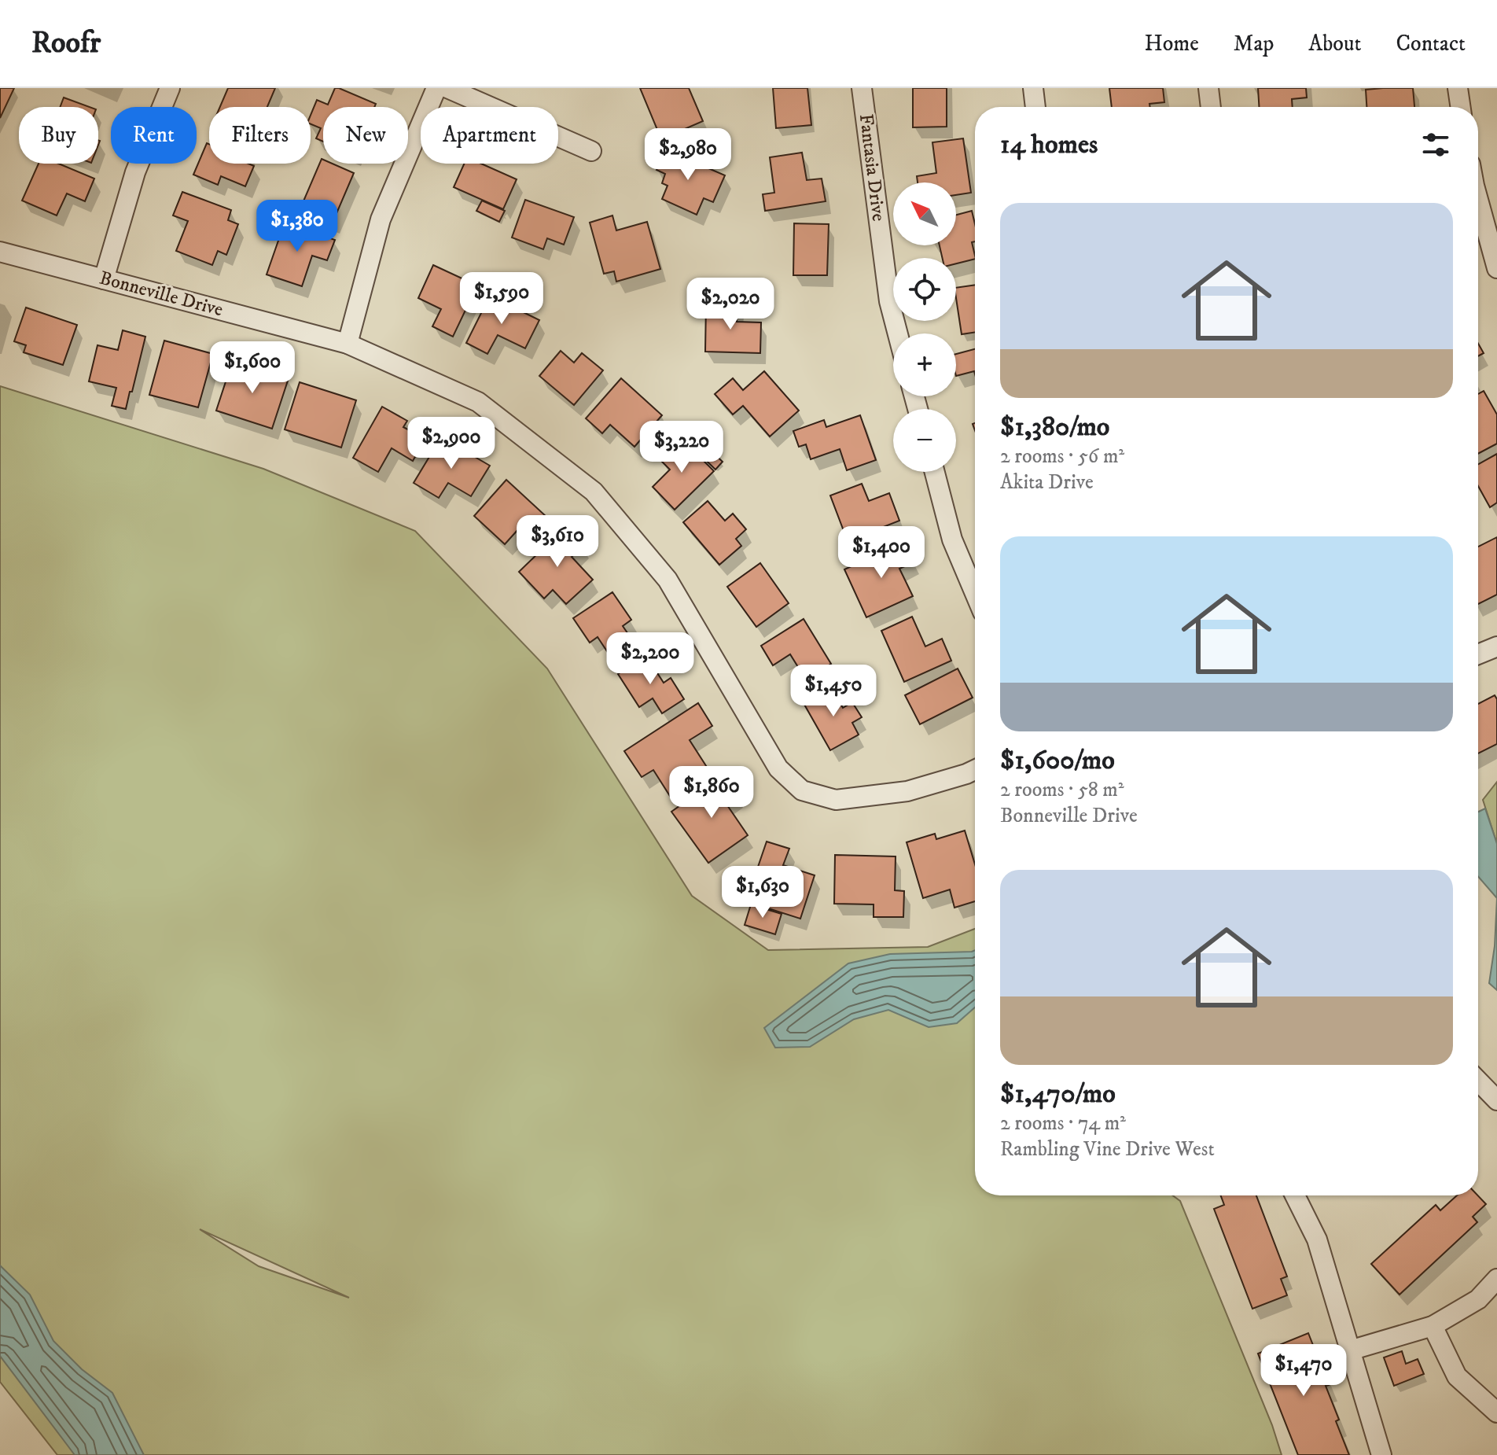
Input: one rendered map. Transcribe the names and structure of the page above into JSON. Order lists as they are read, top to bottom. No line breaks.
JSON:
{"streets":{"street":["Fantasia Drive","Bonneville Drive"]},"north":"top left","page":{"header":"Roofr","nav":["Home","Map","About","Contact"],"chip":["Buy","Rent","Filters","New","Apartment"],"heading":"14 homes","price":["$2,980","$1,380","$1,590","$2,020","$1,600","$2,900","$3,220","$3,610","$1,400","$2,200","$1,450","$1,860","$1,630","$1,470"],"map_buttons":["+","−"],"list":[{"name":"$1,380/mo","note":"2 rooms · 56 m² · Akita Drive"},{"name":"$1,600/mo","note":"2 rooms · 58 m² · Bonneville Drive"},{"name":"$1,470/mo","note":"2 rooms · 74 m² · Rambling Vine Drive West"}]}}
